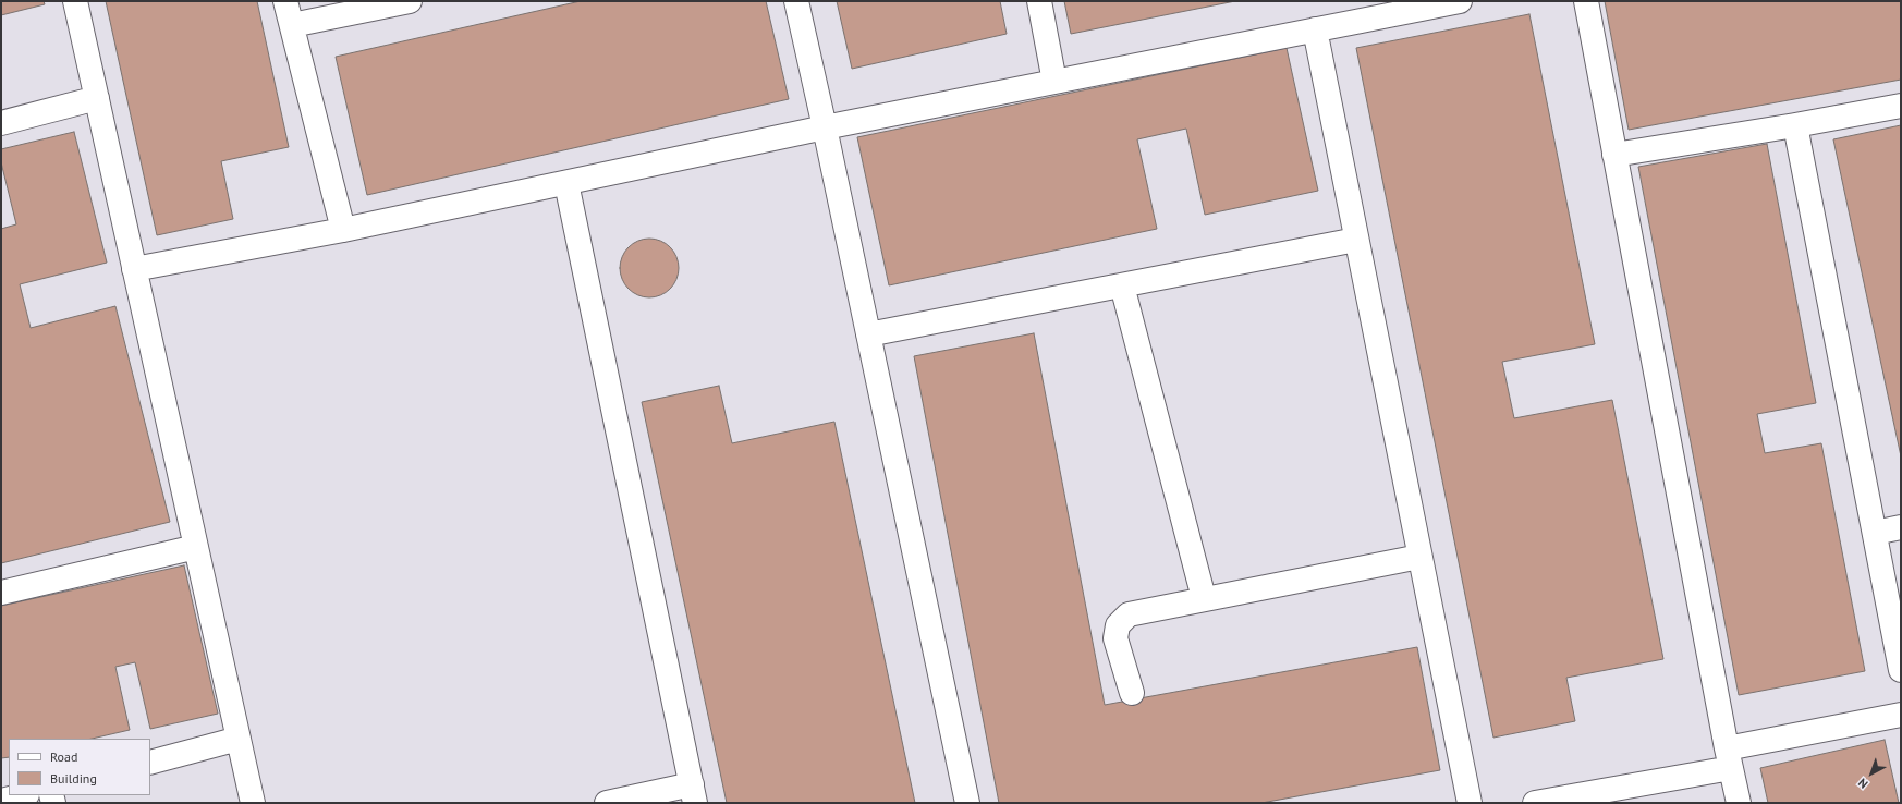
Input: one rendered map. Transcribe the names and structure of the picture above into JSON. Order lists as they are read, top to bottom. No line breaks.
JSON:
{"legend":["Road","Building"],"north":"bottom left"}
